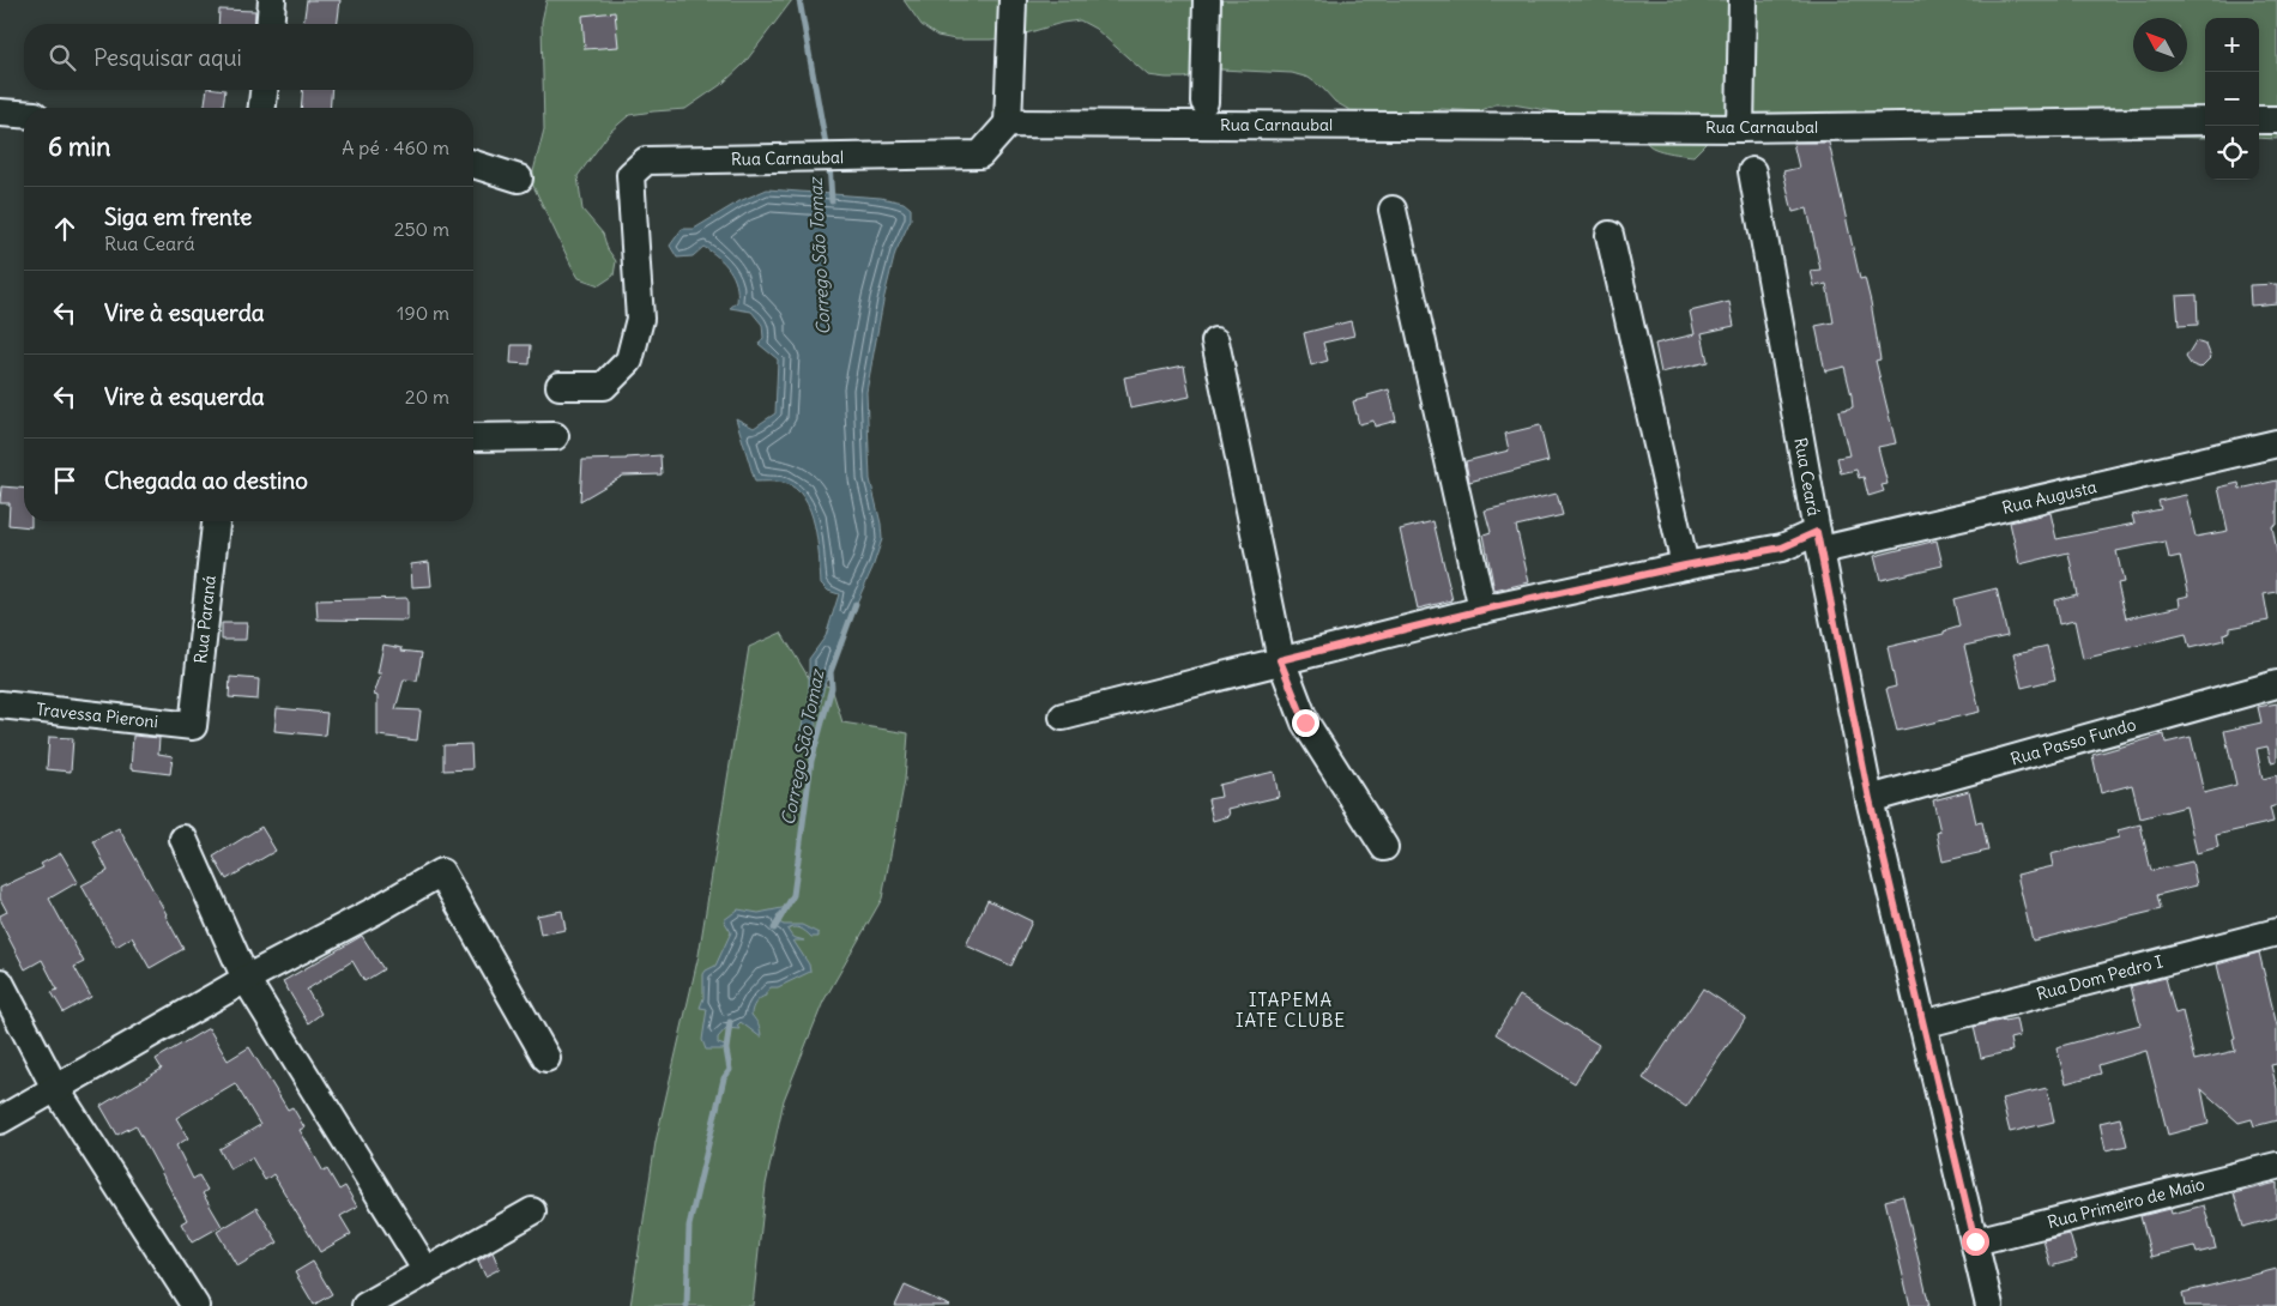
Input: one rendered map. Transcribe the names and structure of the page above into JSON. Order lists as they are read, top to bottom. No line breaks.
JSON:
{"streets":{"street":["Rua Carnaubal","Rua Ceará","Rua Augusta","Rua Paraná","Travessa Pieroni","Rua Passo Fundo","Rua Dom Pedro I","Rua Primeiro de Maio"]},"crossings":[["Rua Ceará","Rua Augusta"],["Rua Ceará","Rua Passo Fundo"],["Rua Ceará","Rua Dom Pedro I"],["Rua Ceará","Rua Primeiro de Maio"],["Rua Paraná","Travessa Pieroni"]],"districts":["ITAPEMA IATE CLUBE"],"water":["Corrego São Tomaz"],"north":"top left","page":{"map_buttons":["+","−"],"search":"Pesquisar aqui","heading":["6 min","A pé · 460 m"],"list":[["Siga em frente","Rua Ceará","250 m"],["Vire à esquerda","190 m"],["Vire à esquerda","20 m"],"Chegada ao destino"]}}
